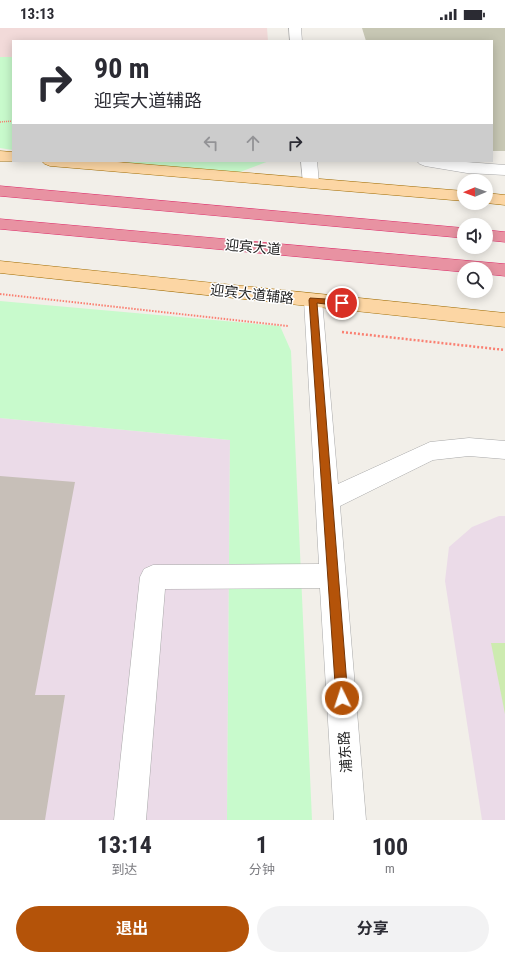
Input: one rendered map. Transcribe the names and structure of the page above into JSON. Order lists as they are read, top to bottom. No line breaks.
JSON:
{"streets":{"highway":["迎宾大道"],"main road":["迎宾大道辅路"],"street":["浦东路"]},"crossings":[["迎宾大道辅路","浦东路"]],"north":"left","page":{"status":"13:13","turn":["90 m","迎宾大道辅路"],"eta":["13:14","到达","1","分钟","100","m"],"buttons":["退出","分享"]}}
